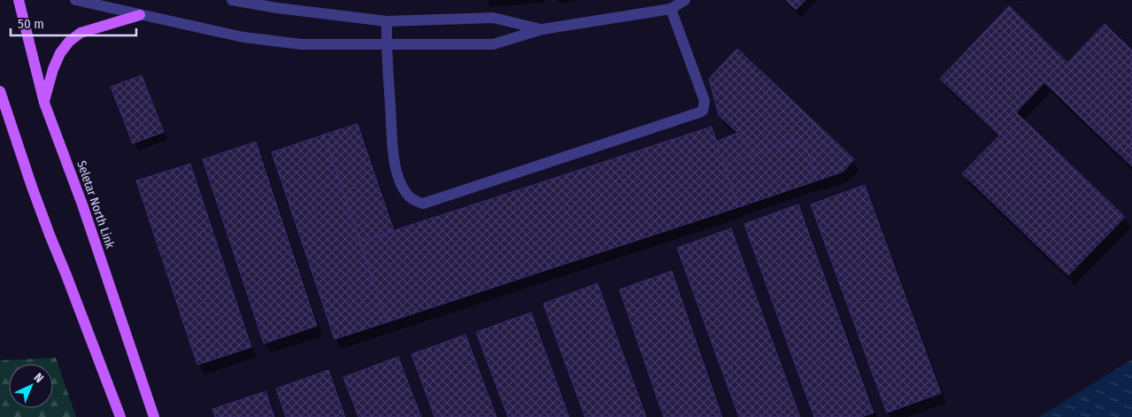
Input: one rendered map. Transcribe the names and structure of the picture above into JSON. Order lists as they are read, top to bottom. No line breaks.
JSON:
{"streets":{"main road":["Seletar North Link"]},"scale_bar":"50 m","north":"top right"}
